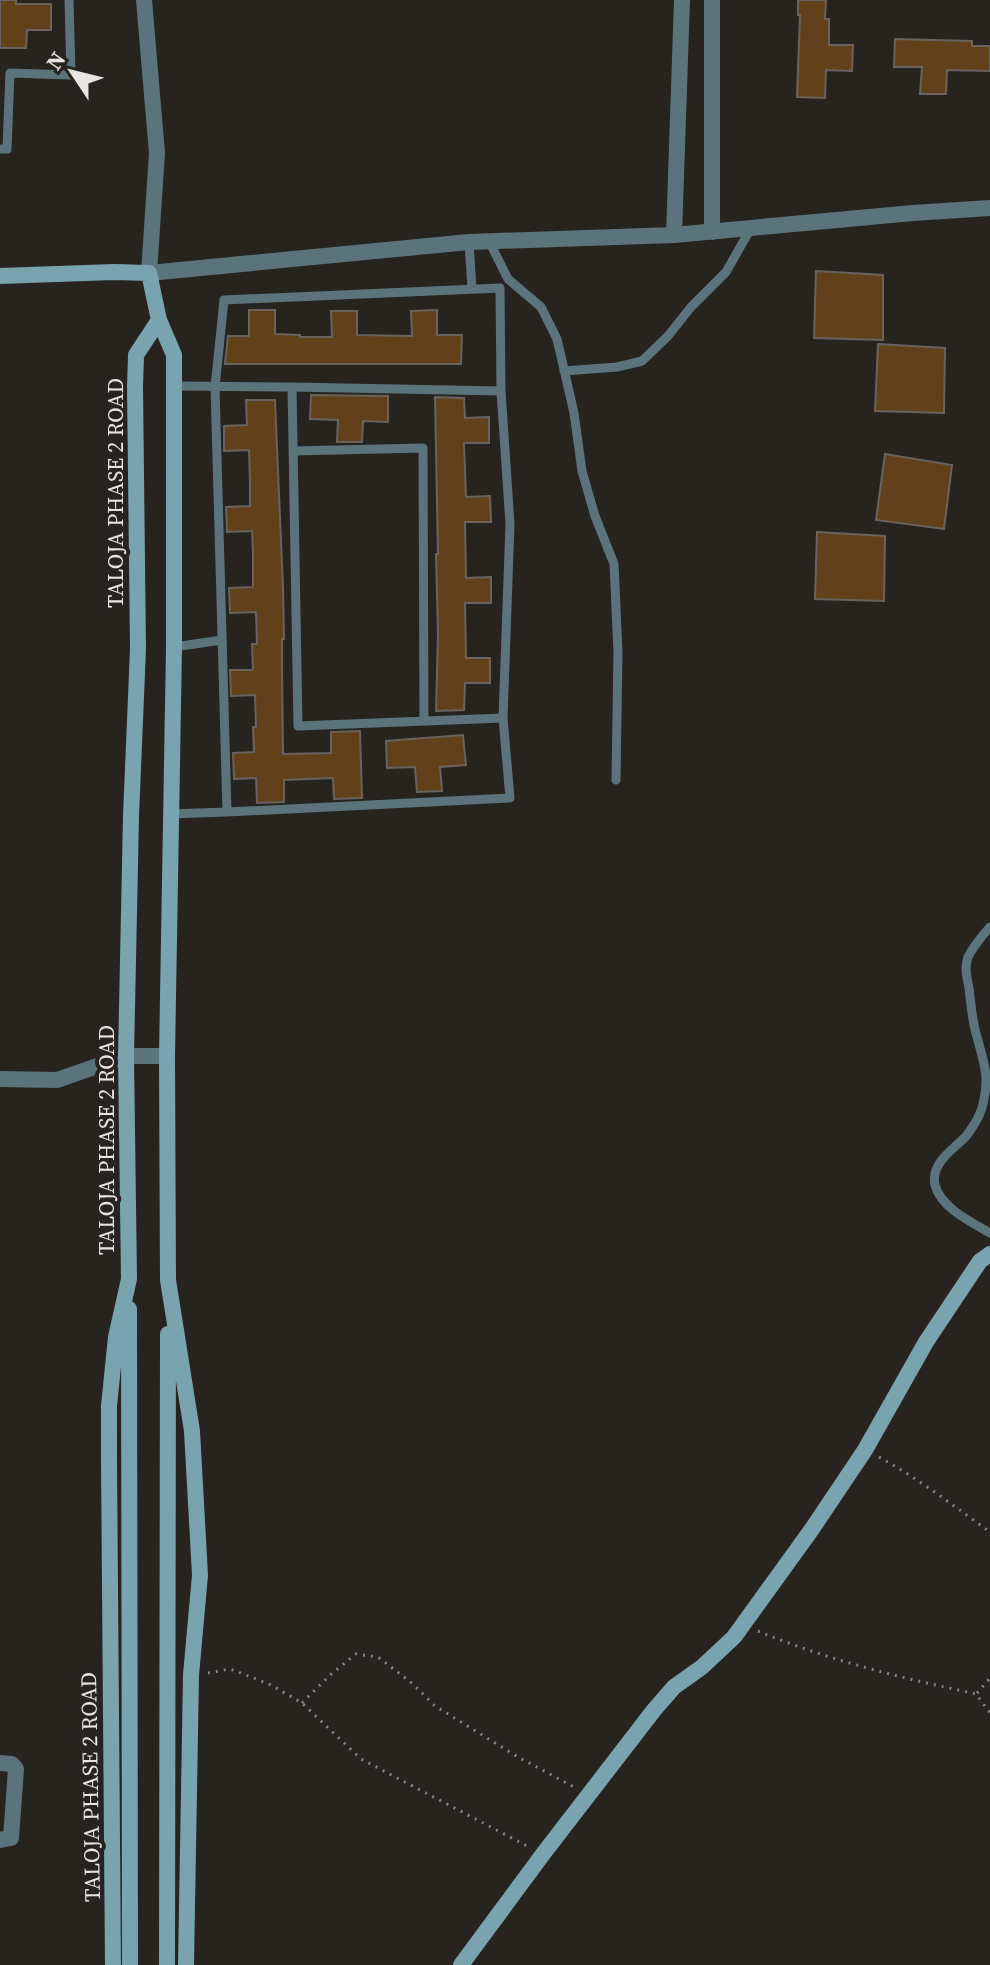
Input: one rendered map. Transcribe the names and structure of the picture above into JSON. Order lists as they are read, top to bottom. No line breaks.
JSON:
{"streets":{"street":["TALOJA PHASE 2 ROAD"]},"north":"top left"}
